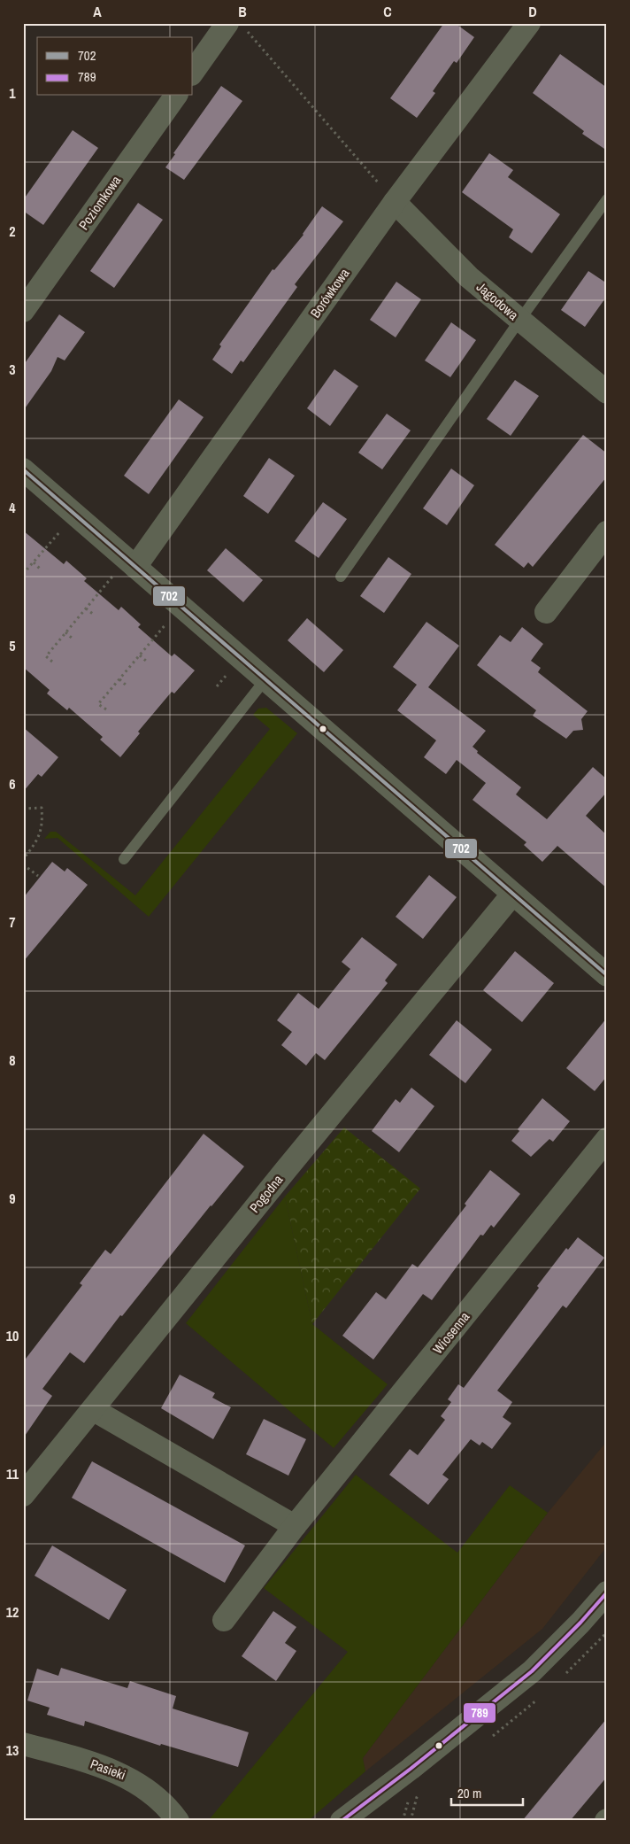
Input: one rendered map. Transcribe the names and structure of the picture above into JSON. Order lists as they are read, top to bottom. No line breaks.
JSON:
{"streets":{"street":["Poziomkowa","Borówkowa","Jagodowa","Pogodna","Wiosenna","Pasieki"]},"crossings":[["Borówkowa","Jagodowa"]],"lines":["transit line 702","transit line 789"],"legend":["702","789"],"scale_bar":"20 m","grid":{"columns":["A","B","C","D"],"rows":["1","2","3","4","5","6","7","8","9","10","11","12","13"]}}
